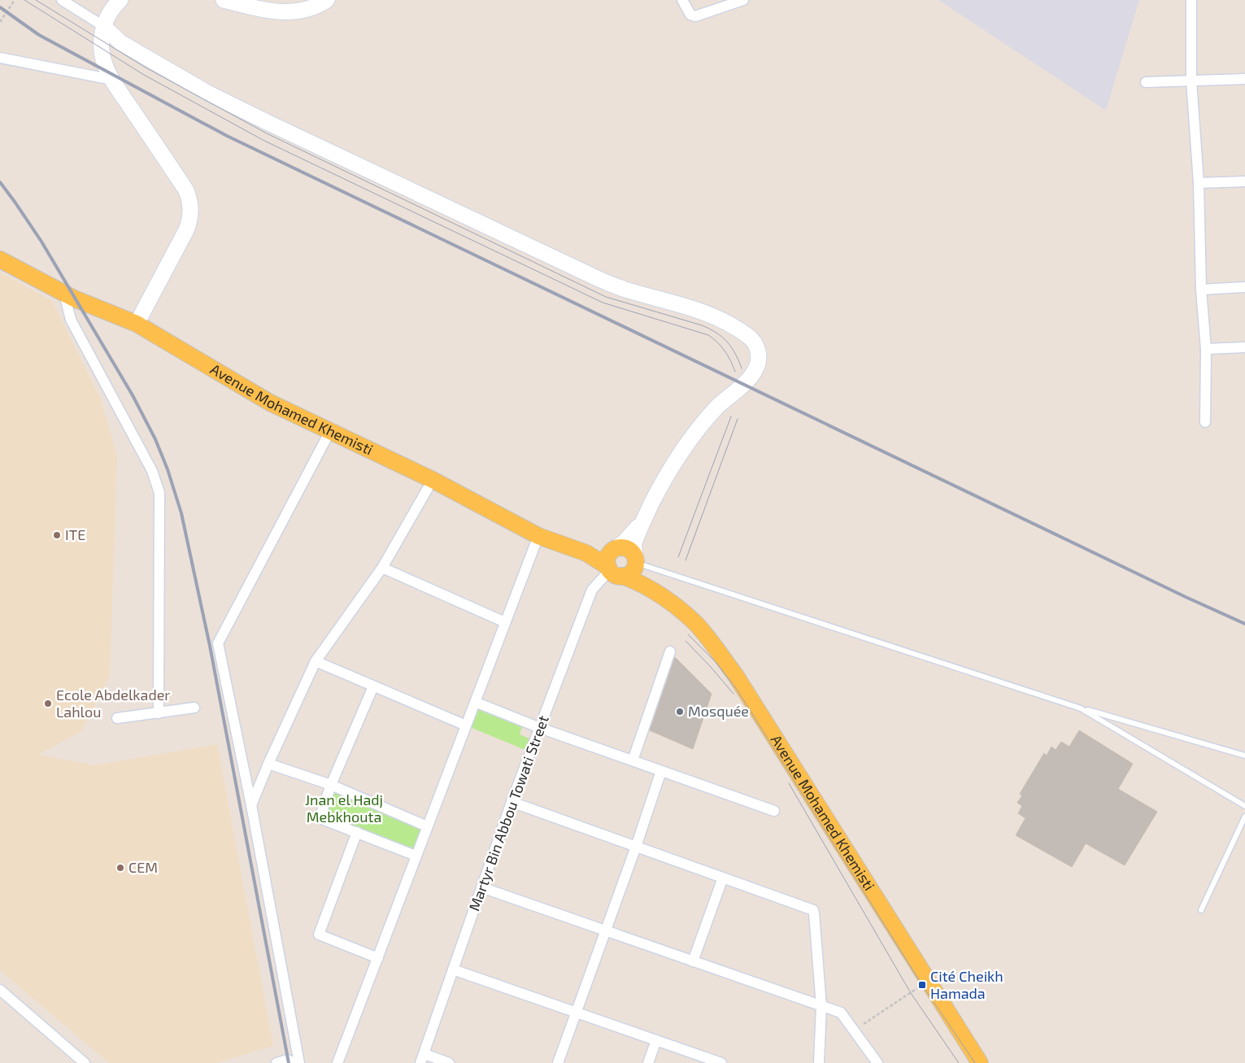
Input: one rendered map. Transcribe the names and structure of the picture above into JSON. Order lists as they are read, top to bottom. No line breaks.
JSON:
{"streets":{"main road":["Avenue Mohamed Khemisti"],"street":["Martyr Bin Abbou Towati Street"]},"crossings":[["Avenue Mohamed Khemisti","Martyr Bin Abbou Towati Street"]],"parks":["Jnan el Hadj Mebkhouta"],"places":{"other":["ITE","Ecole Abdelkader Lahlou","Mosquée","CEM"],"transit":["Cité Cheikh Hamada"]}}
